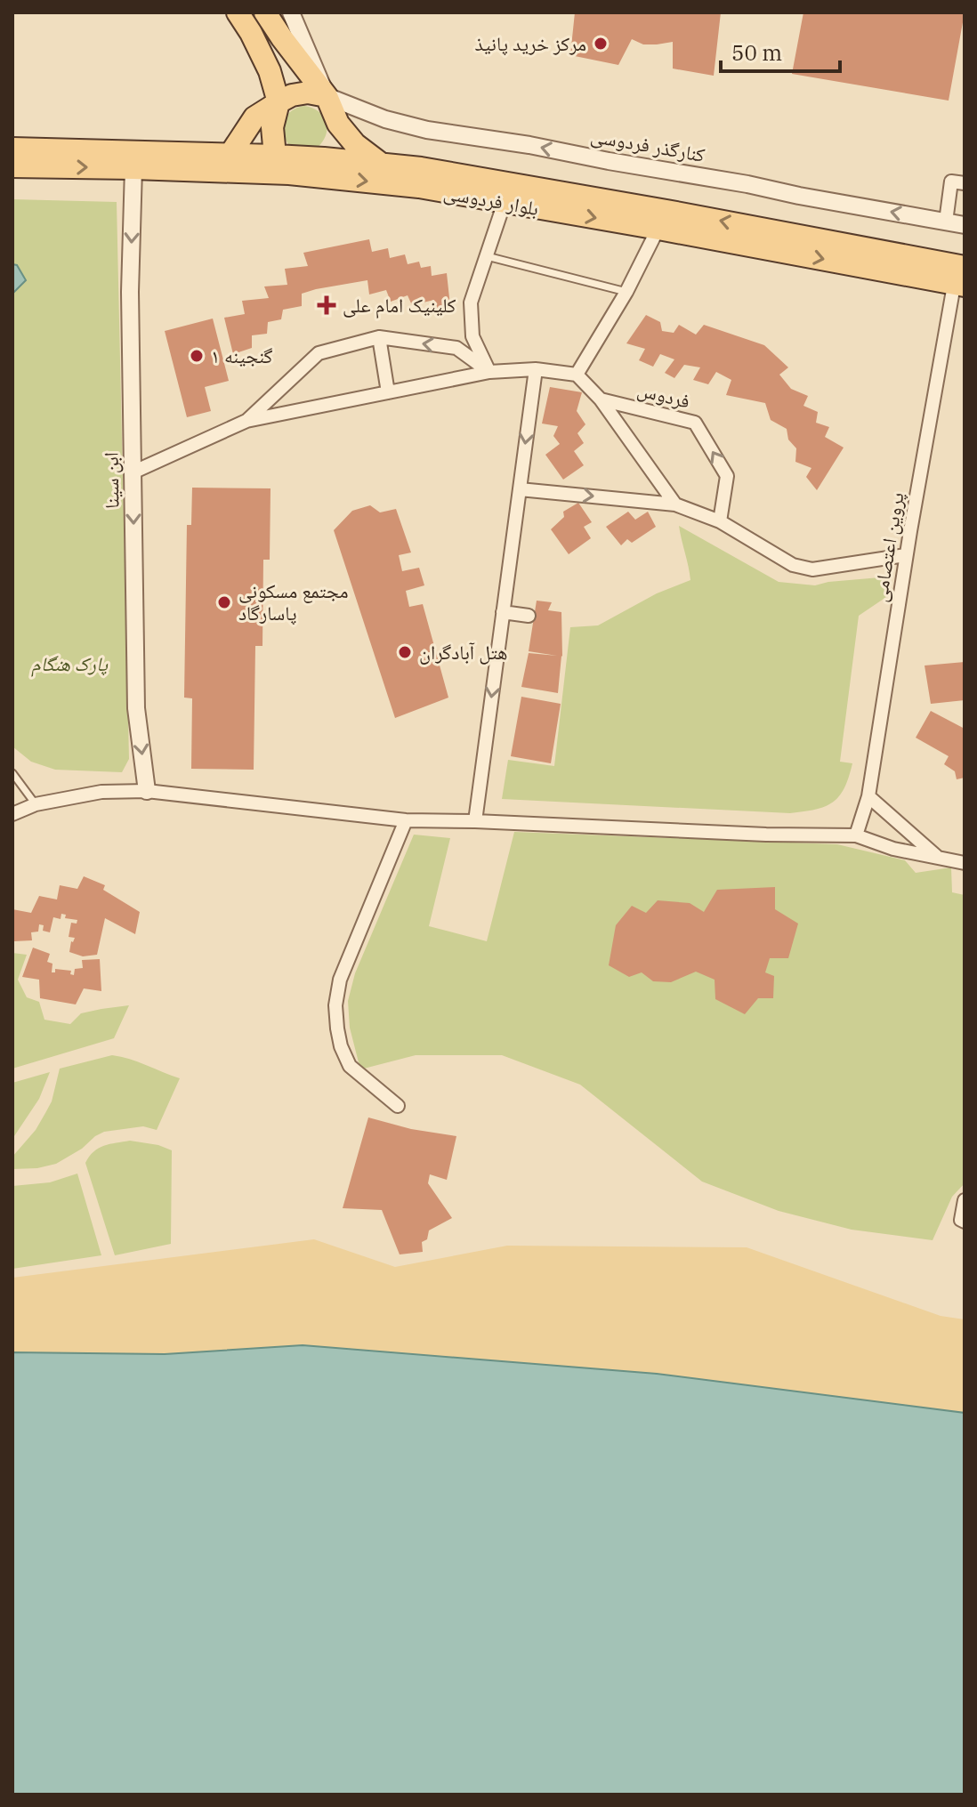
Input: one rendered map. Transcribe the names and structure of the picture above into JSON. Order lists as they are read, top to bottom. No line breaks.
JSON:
{"streets":{"main road":["بلوار فردوسی"],"street":["کنارگذر فردوسی","فردوس","ابن سینا","پروین اعتصامی"]},"crossings":[["بلوار فردوسی","ابن سینا"],["بلوار فردوسی","پروین اعتصامی"]],"one_way":["کنارگذر فردوسی","ابن سینا"],"parks":["پارک هنگام"],"places":{"other":["مرکز خرید پانیذ","گنجینه ۱","مجتمع مسکونی پاسارگاد","هتل آبادگران"],"health":["کلینیک امام علی"]},"scale_bar":"50 m"}
